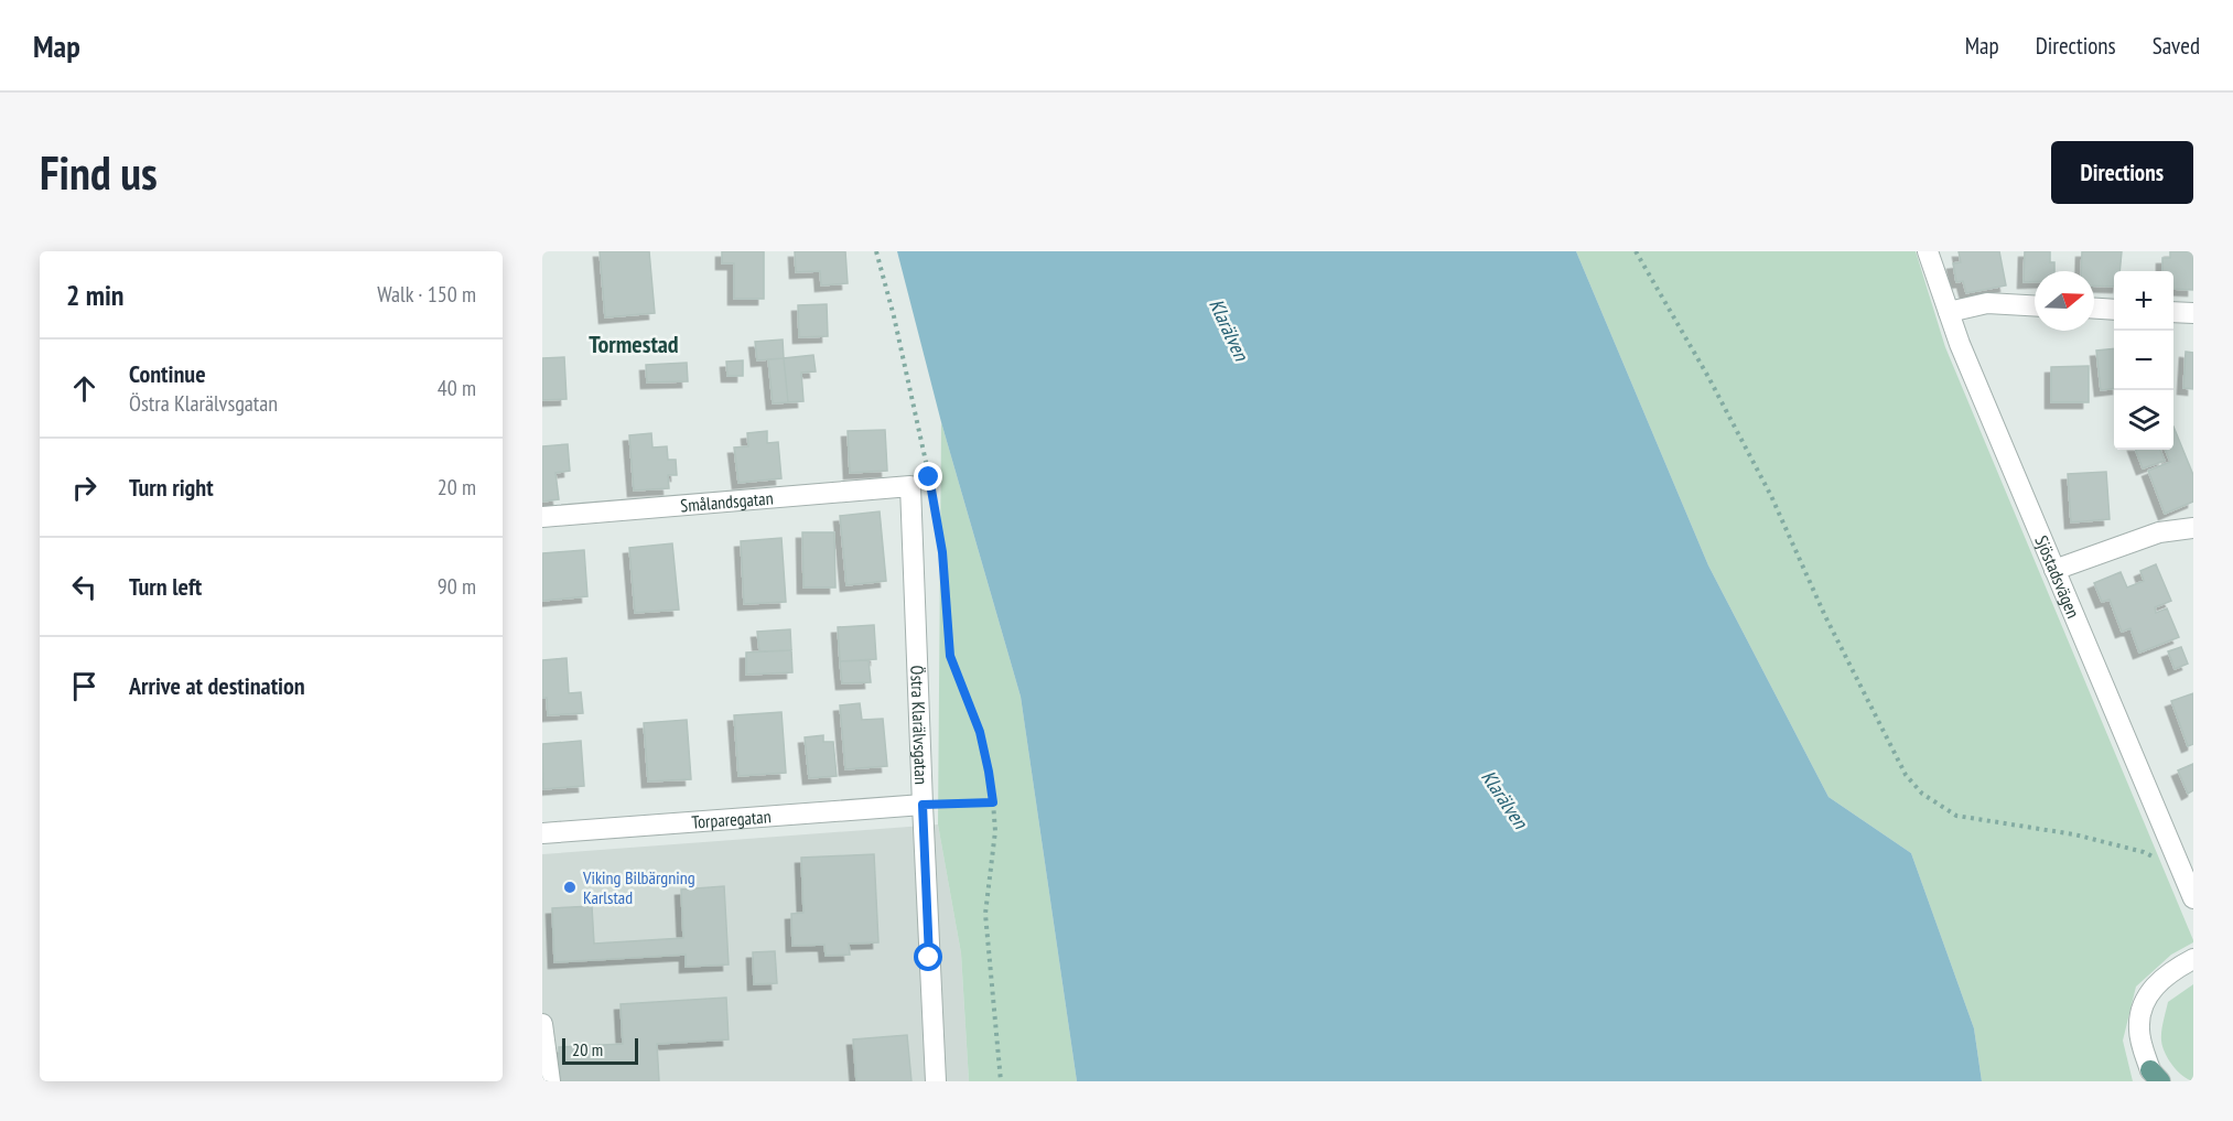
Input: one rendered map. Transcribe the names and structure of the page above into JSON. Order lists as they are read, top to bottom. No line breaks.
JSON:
{"streets":{"street":["Smålandsgatan","Sjöstadsvägen","Östra Klarälvsgatan","Torparegatan"]},"crossings":[["Smålandsgatan","Östra Klarälvsgatan"],["Östra Klarälvsgatan","Torparegatan"]],"districts":["Tormestad"],"water":["Klarälven"],"places":["Viking Bilbärgning Karlstad"],"scale_bar":"20 m","north":"right","page":{"header":"Map","nav":["Map","Directions","Saved"],"buttons":"Directions","title":"Find us","heading":["2 min","Walk · 150 m"],"map_buttons":["+","−"],"list":[["Continue","Östra Klarälvsgatan","40 m"],["Turn right","20 m"],["Turn left","90 m"],"Arrive at destination"],"scale":"20 m"}}
